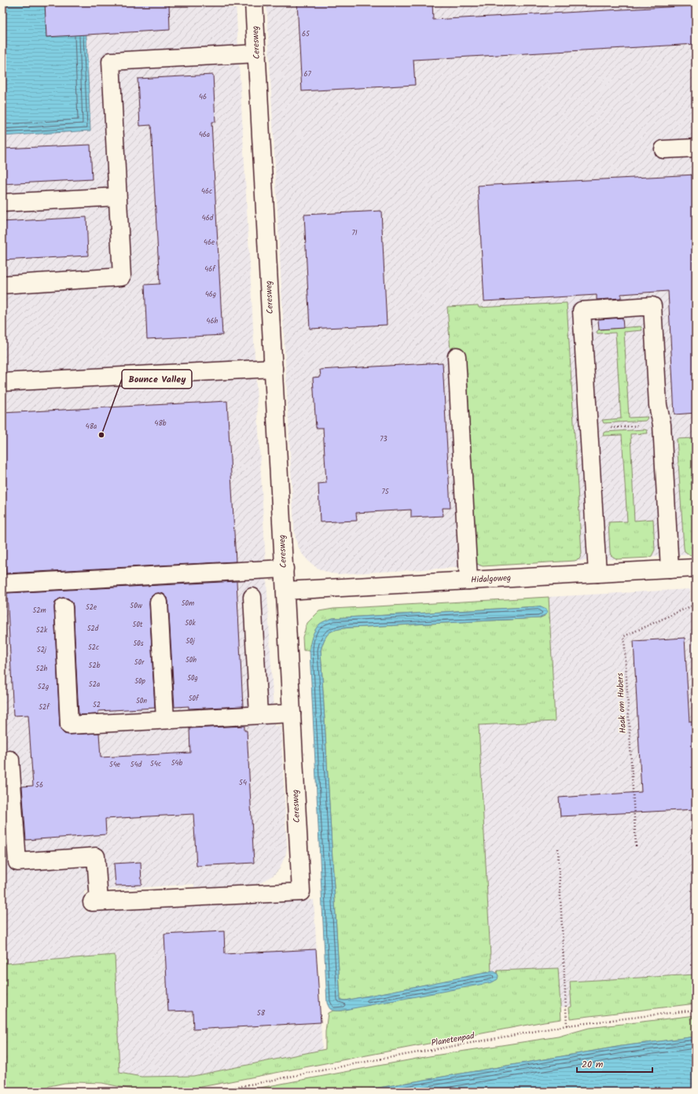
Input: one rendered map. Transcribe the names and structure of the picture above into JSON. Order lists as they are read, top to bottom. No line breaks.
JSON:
{"streets":{"street":["Ceresweg","Hidalgoweg"],"path":["Haak om Hubers","Planetenpad"]},"crossings":[["Ceresweg","Hidalgoweg"]],"places":["Bounce Valley"],"house_numbers":["65","67","46","46a","46c","46d","71","46e","46f","46g","46h","48b","48a","73","75","50m","50w","52e","52m","50k","50t","52d","52k","50j","50s","52c","52j","50h","50r","52b","52h","50g","50p","52a","52g","50f","50n","52","52f","54b","54c","54e","54d","54","56","58"],"scale_bar":"20 m"}
